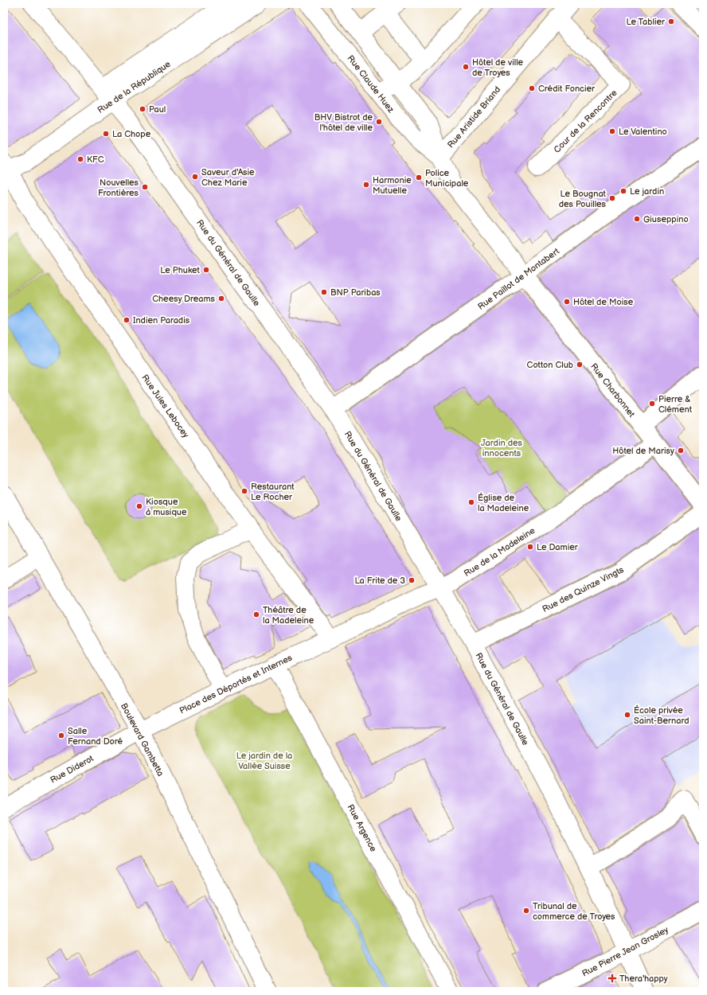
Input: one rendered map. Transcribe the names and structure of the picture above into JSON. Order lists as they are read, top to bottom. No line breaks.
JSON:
{"streets":{"street":["Rue Claude Huez","Rue de la République","Rue Aristide Briand","Cour de la Rencontre","Rue du Général de Gaulle","Rue Paillot de Montabert","Rue Charbonnet","Rue Jules Lebocey","Rue de la Madeleine","Rue des Quinze Vingts","Place des Déportés et Internes","Boulevard Gambetta","Rue Diderot","Rue Argence","Rue Pierre Jean Grosley"]},"crossings":[["Rue Claude Huez","Rue Aristide Briand"],["Rue Claude Huez","Rue Paillot de Montabert"],["Rue Claude Huez","Rue Charbonnet"],["Rue de la République","Rue du Général de Gaulle"],["Rue de la République","Rue Jules Lebocey"],["Rue Aristide Briand","Cour de la Rencontre"],["Rue du Général de Gaulle","Rue Paillot de Montabert"],["Rue du Général de Gaulle","Rue de la Madeleine"],["Rue du Général de Gaulle","Rue des Quinze Vingts"],["Rue du Général de Gaulle","Rue Pierre Jean Grosley"],["Rue Paillot de Montabert","Rue Charbonnet"],["Rue Charbonnet","Rue de la Madeleine"],["Rue Jules Lebocey","Rue de la Madeleine"],["Rue Jules Lebocey","Place des Déportés et Internes"],["Rue de la Madeleine","Place des Déportés et Internes"],["Place des Déportés et Internes","Boulevard Gambetta"],["Place des Déportés et Internes","Rue Diderot"],["Place des Déportés et Internes","Rue Argence"],["Boulevard Gambetta","Rue Diderot"]],"parks":["Jardin des innocents","Le jardin de la Vallée Suisse"],"places":{"other":["Le Tablier","Hôtel de ville de Troyes","Crédit Foncier","Paul","BHV Bistrot de l'hôtel de ville","Le Valentino","La Chope","KFC","Saveur d'Asie Chez Marie","Police Municipale","Harmonie Mutuelle","Nouvelles Frontières","Le jardin","Le Bougnat des Pouilles","Giuseppino","Le Phuket","BNP Paribas","Cheesy Dreams","Hôtel de Moise","Indien Paradis","Cotton Club","Pierre & Clément","Hôtel de Marisy","Restaurant Le Rocher","Église de la Madeleine","Kiosque à musique","Le Damier","La Frite de 3","Théâtre de la Madeleine","École privée Saint-Bernard","Salle Fernand Doré","Tribunal de commerce de Troyes"],"health":["Thera'happy"]}}
